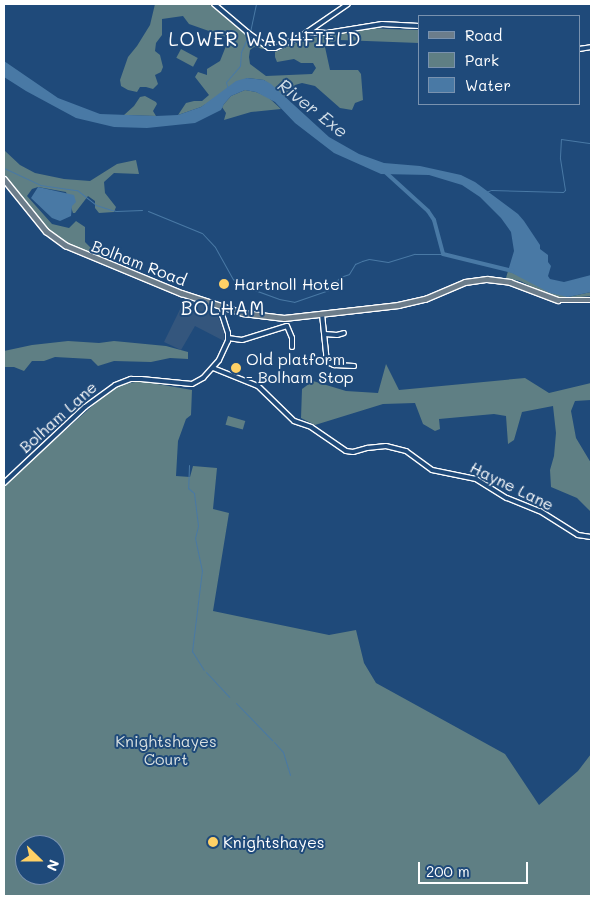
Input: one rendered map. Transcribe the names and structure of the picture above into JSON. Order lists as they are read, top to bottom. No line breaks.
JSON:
{"streets":{"main road":["Bolham Road"],"street":["Bolham Lane","Hayne Lane"]},"crossings":[["Bolham Lane","Hayne Lane"]],"districts":["LOWER WASHFIELD","BOLHAM"],"water":["River Exe"],"parks":["Knightshayes Court"],"places":["Hartnoll Hotel","Old platform - Bolham Stop","Knightshayes"],"legend":["Road","Park","Water"],"scale_bar":"200 m","north":"right"}
